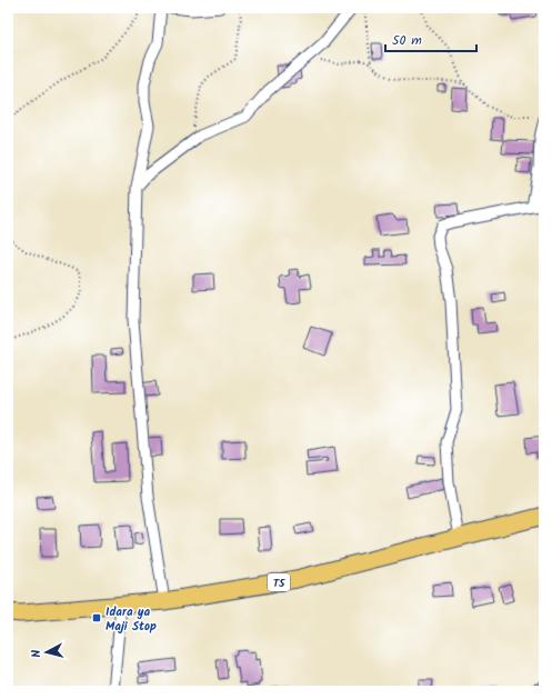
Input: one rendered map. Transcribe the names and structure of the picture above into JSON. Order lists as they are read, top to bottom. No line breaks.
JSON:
{"streets":{"highway":["T5"]},"places":{"transit":["Idara ya Maji Stop"]},"scale_bar":"50 m","north":"left"}
